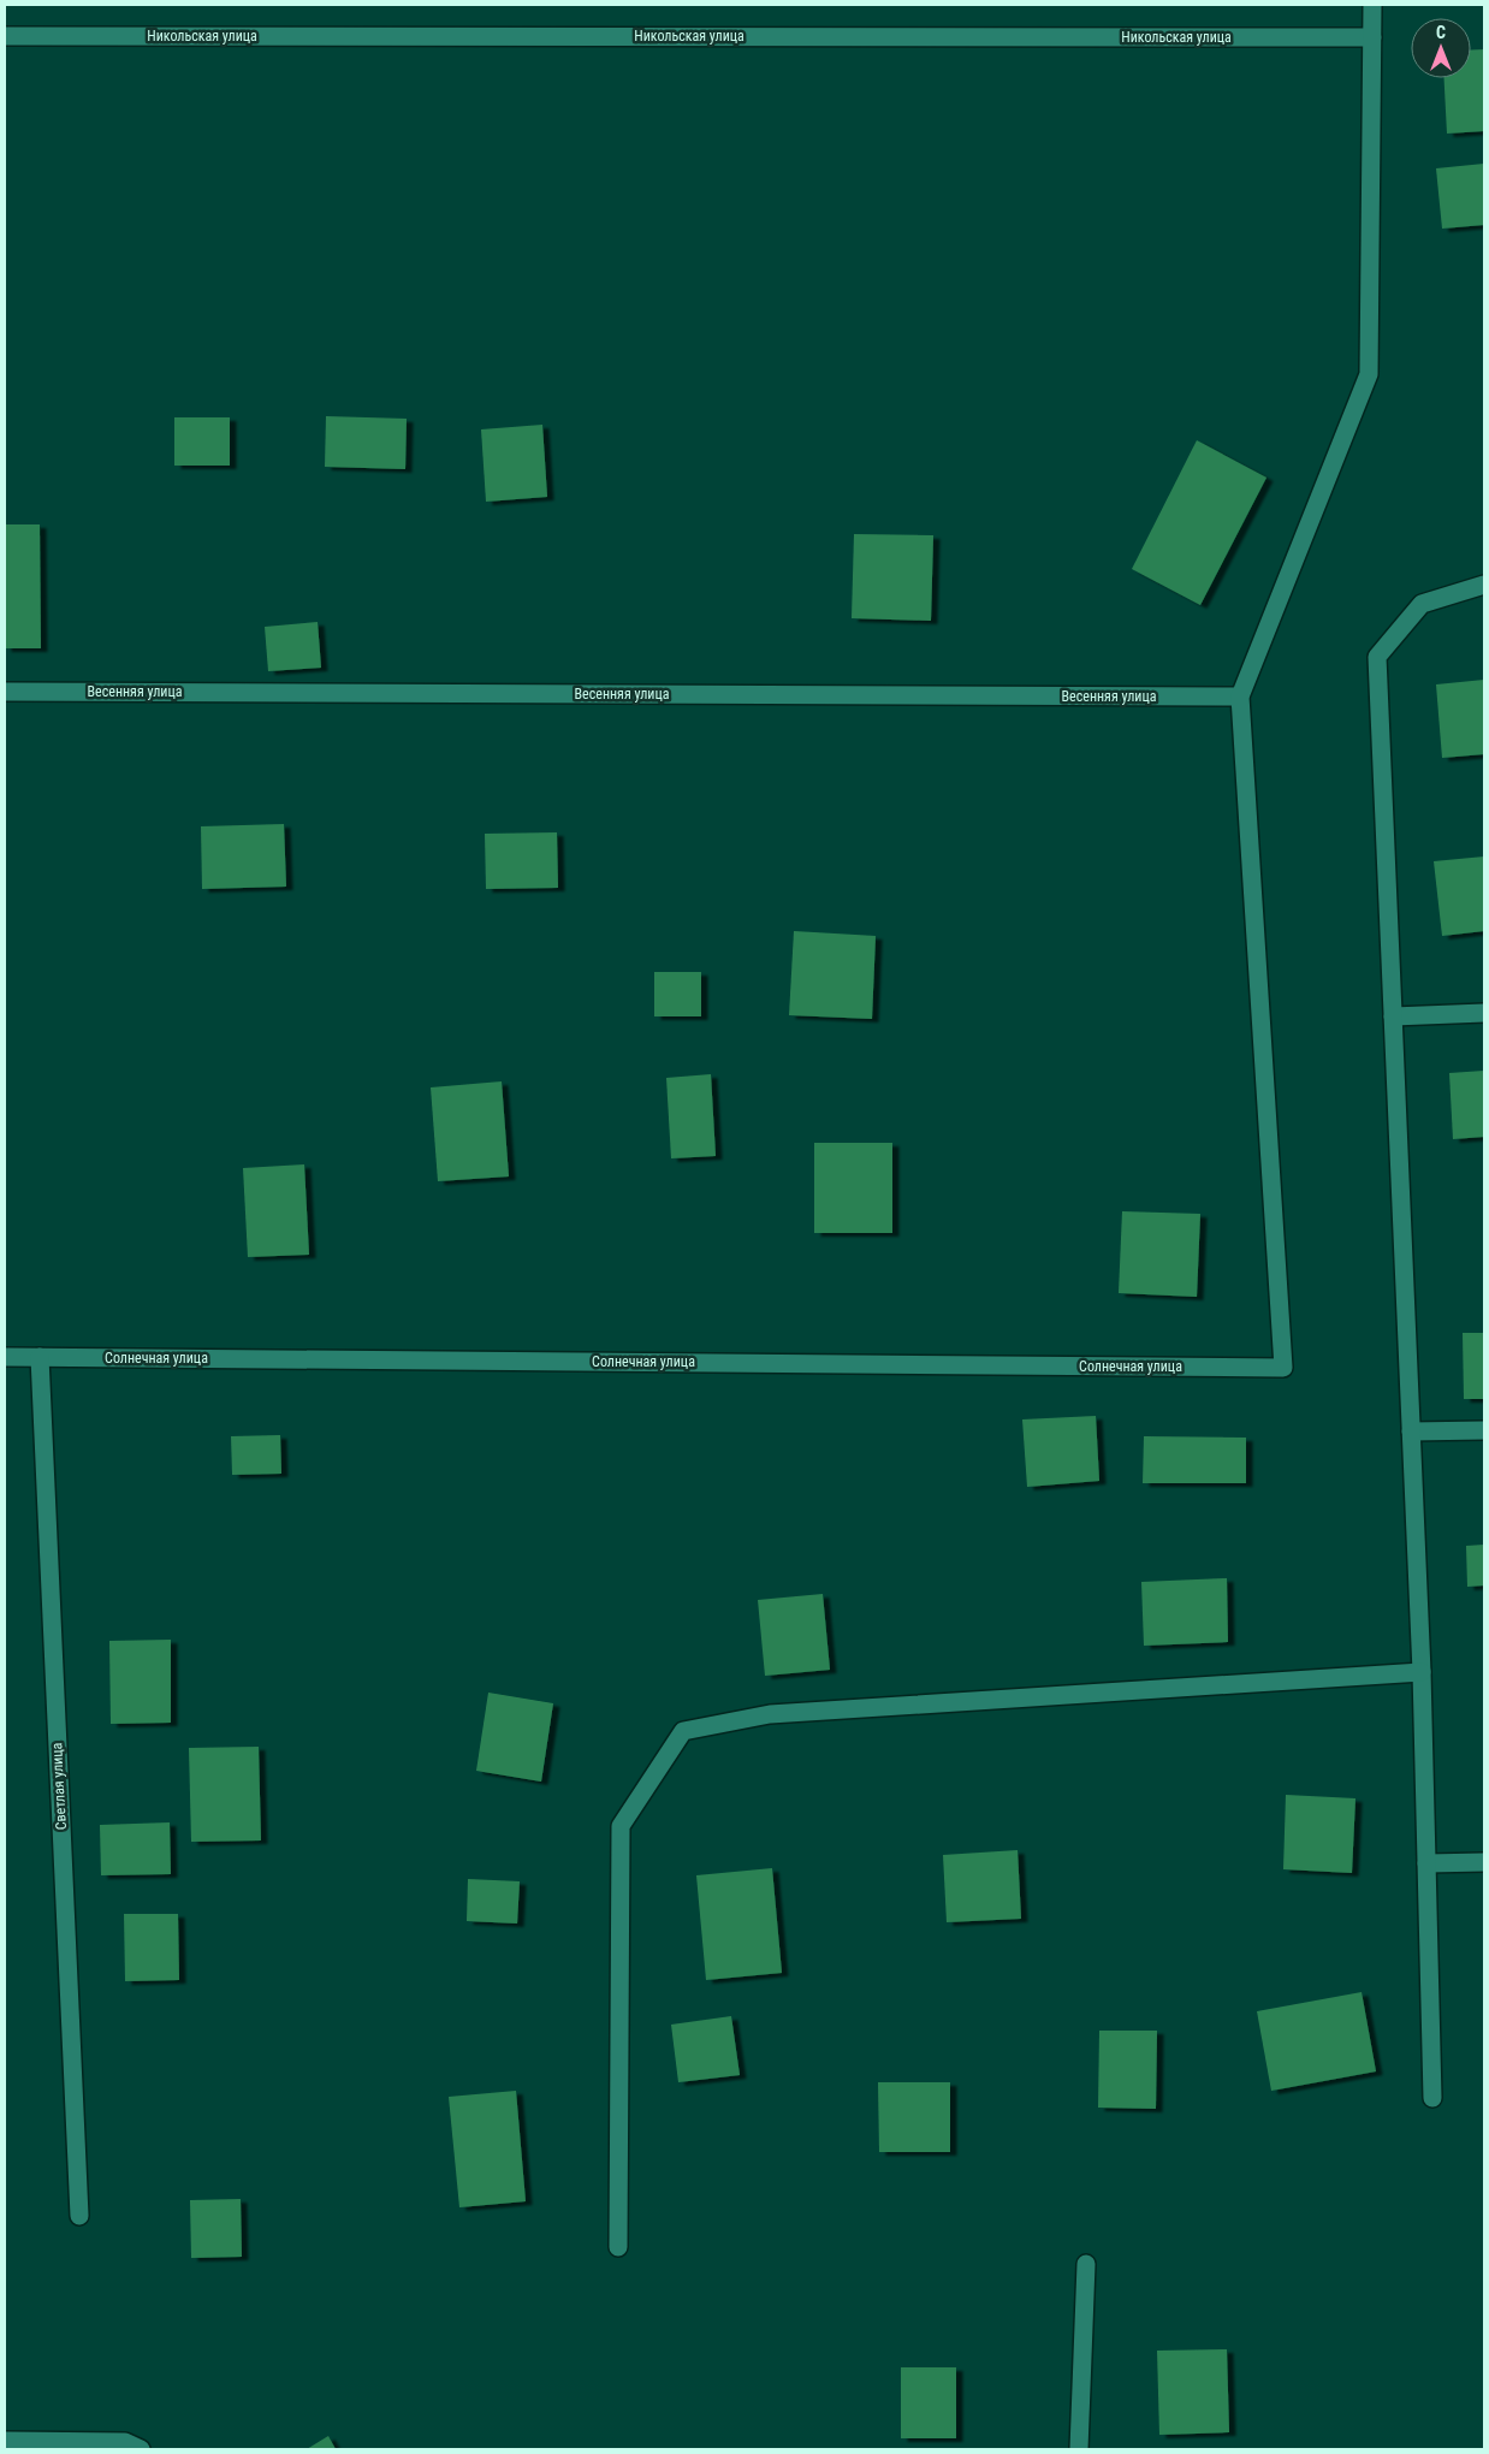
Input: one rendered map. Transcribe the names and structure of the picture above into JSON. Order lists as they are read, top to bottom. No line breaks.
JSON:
{"streets":{"street":["Никольская улица","Весенняя улица","Солнечная улица","Светлая улица"]},"crossings":[["Весенняя улица","Солнечная улица"],["Солнечная улица","Светлая улица"]],"north":"top"}
